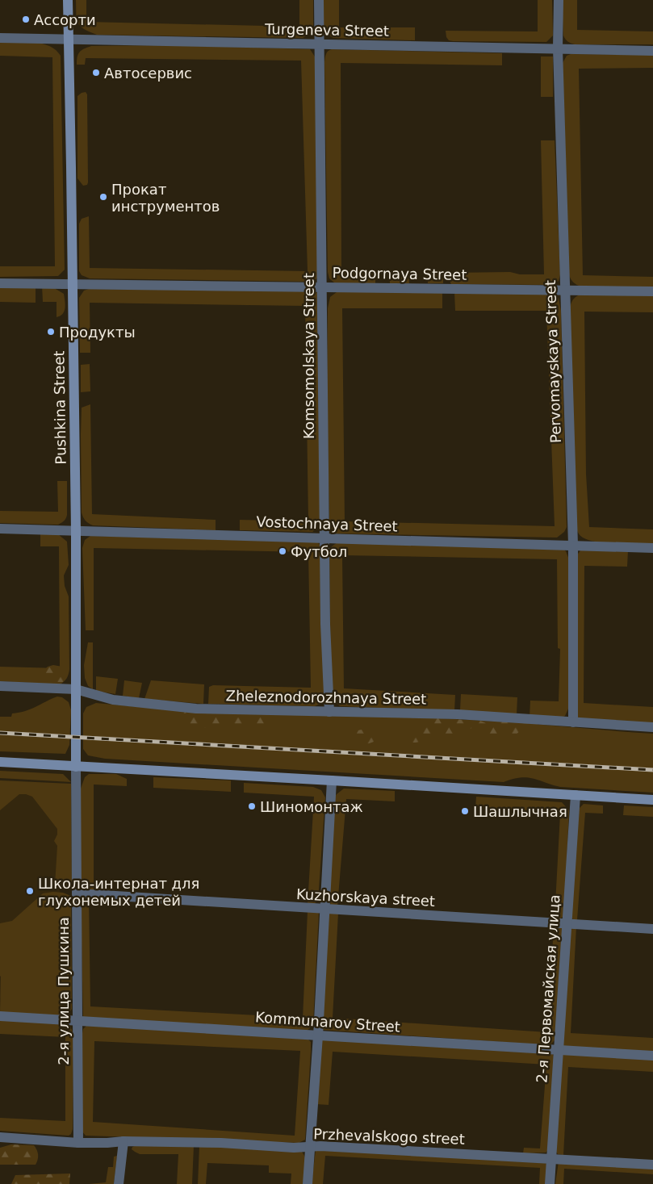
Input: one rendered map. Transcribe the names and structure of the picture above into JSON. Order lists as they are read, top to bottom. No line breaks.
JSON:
{"streets":{"main road":["Pushkina Street"],"street":["Turgeneva Street","Podgornaya Street","Komsomolskaya Street","Pervomayskaya Street","Vostochnaya Street","Zheleznodorozhnaya Street","Kuzhorskaya street","2-я Первомайская улица","2-я улица Пушкина","Kommunarov Street","Przhevalskogo street"]},"crossings":[["Turgeneva Street","Komsomolskaya Street"],["Turgeneva Street","Pervomayskaya Street"],["Turgeneva Street","Pushkina Street"],["Podgornaya Street","Komsomolskaya Street"],["Podgornaya Street","Pervomayskaya Street"],["Podgornaya Street","Pushkina Street"],["Komsomolskaya Street","Vostochnaya Street"],["Komsomolskaya Street","Zheleznodorozhnaya Street"],["Pervomayskaya Street","Vostochnaya Street"],["Pervomayskaya Street","Zheleznodorozhnaya Street"],["Pushkina Street","Vostochnaya Street"],["Pushkina Street","Zheleznodorozhnaya Street"],["Pushkina Street","2-я улица Пушкина"],["Kuzhorskaya street","2-я Первомайская улица"],["Kuzhorskaya street","2-я улица Пушкина"],["2-я Первомайская улица","Kommunarov Street"],["2-я Первомайская улица","Przhevalskogo street"],["2-я улица Пушкина","Kommunarov Street"],["2-я улица Пушкина","Przhevalskogo street"]],"places":["Ассорти","Автосервис","Прокат инструментов","Продукты","Футбол","Шиномонтаж","Шашлычная","Школа-интернат для глухонемых детей"]}
